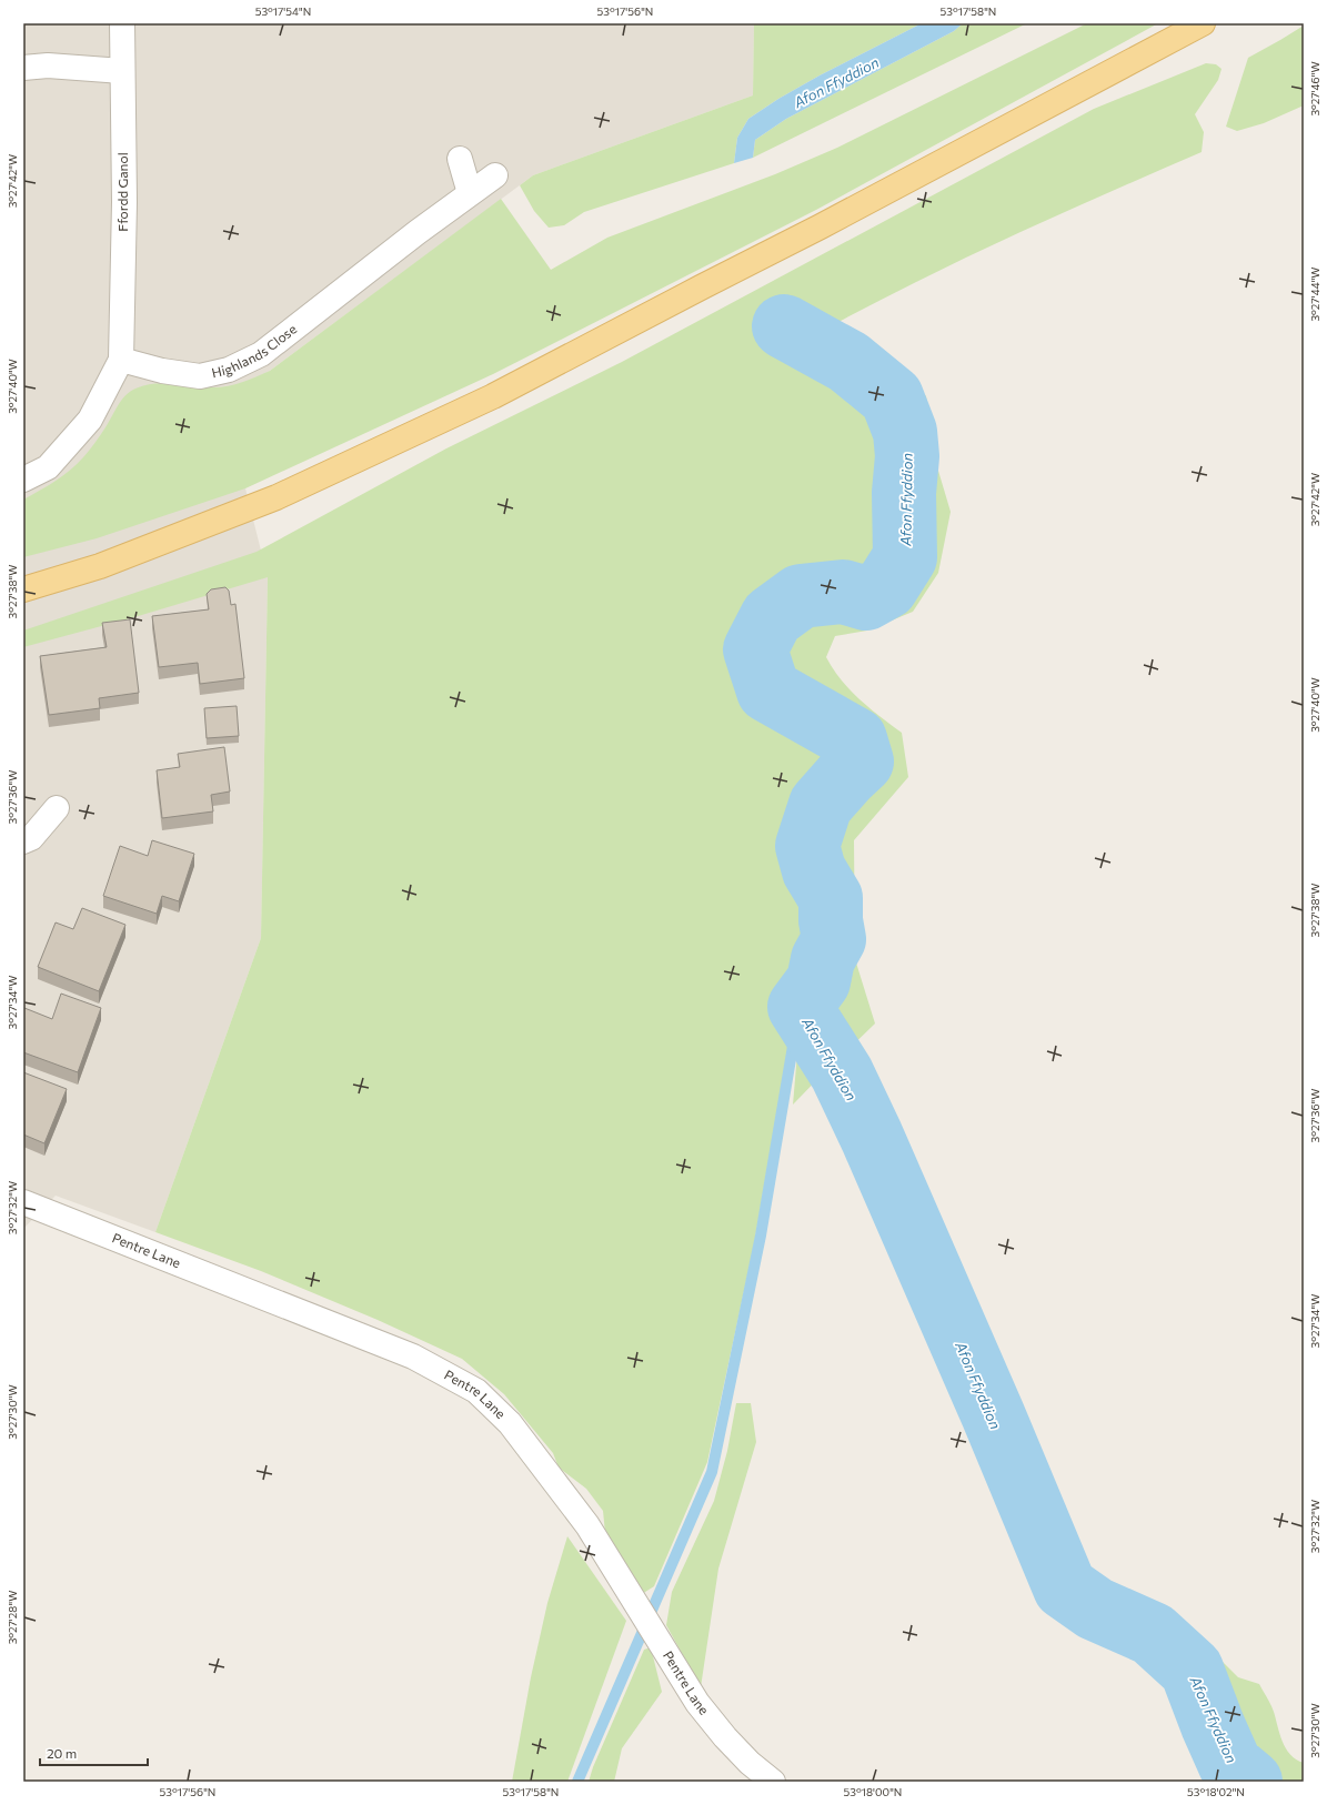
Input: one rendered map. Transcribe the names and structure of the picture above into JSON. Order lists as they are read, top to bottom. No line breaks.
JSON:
{"streets":{"street":["Ffordd Ganol","Highlands Close","Pentre Lane"]},"crossings":[["Ffordd Ganol","Highlands Close"]],"water":["Afon Ffyddion"],"scale_bar":"20 m","coordinates":["53°17'54\"N","53°17'56\"N","53°17'58\"N","3°27'46\"W","3°27'42\"W","3°27'44\"W","3°27'40\"W","3°27'38\"W","3°27'36\"W","3°27'34\"W","3°27'32\"W","3°27'30\"W","3°27'28\"W","53°18'00\"N","53°18'02\"N"]}
